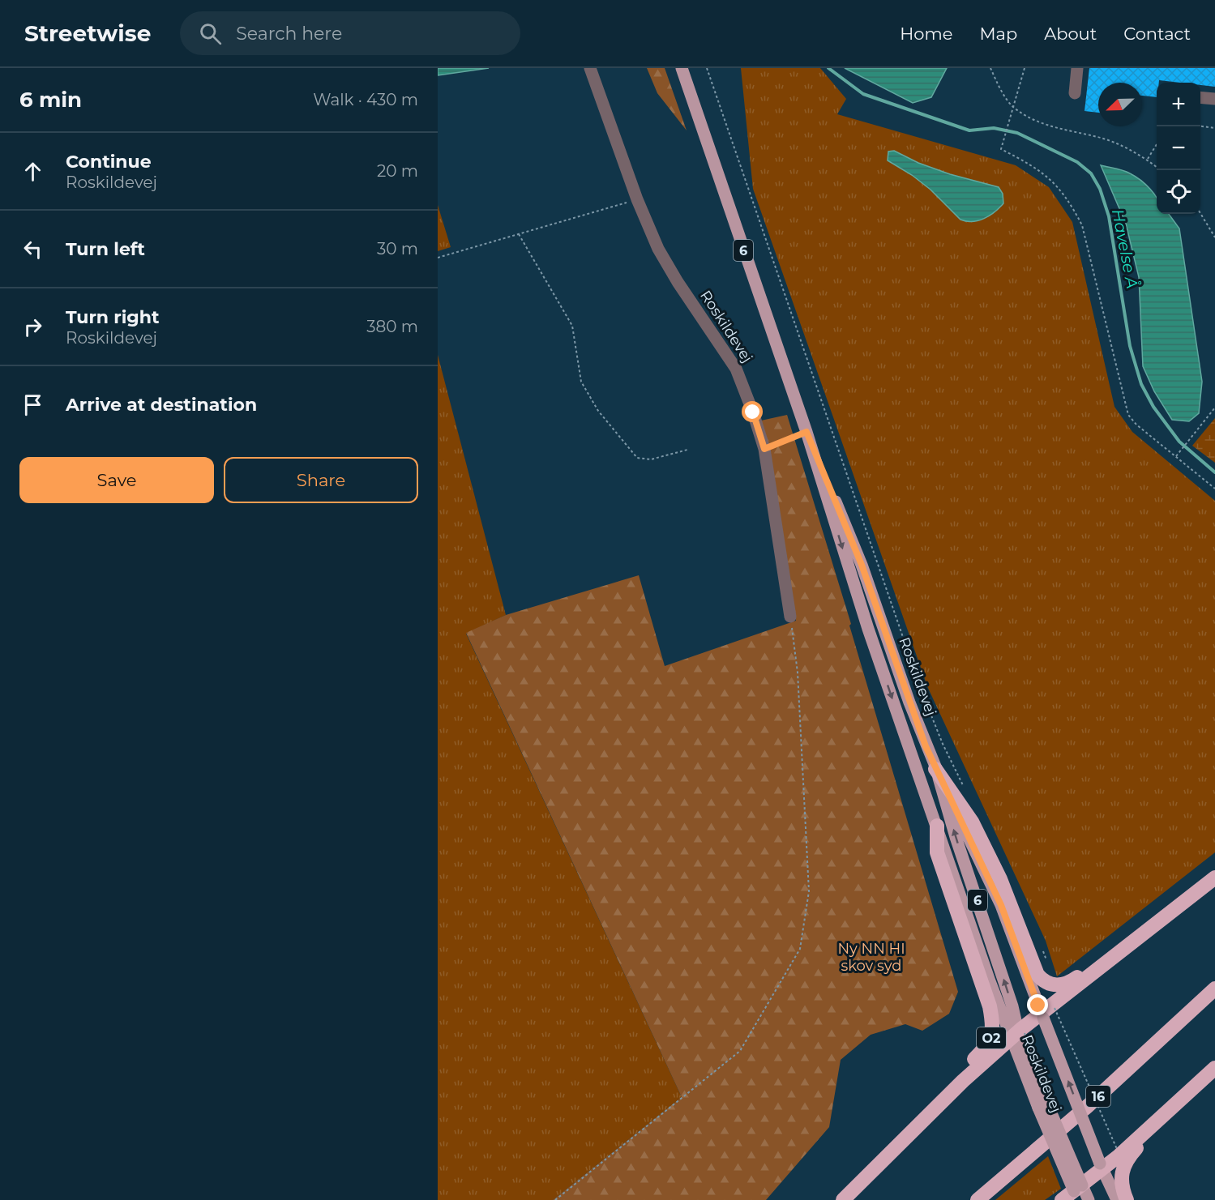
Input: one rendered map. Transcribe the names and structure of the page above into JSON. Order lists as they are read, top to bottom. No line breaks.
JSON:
{"streets":{"highway":["O2","16"],"main road":["6","Roskildevej"]},"crossings":[["Roskildevej","O2"]],"water":["Havelse Å"],"parks":["Ny NN HI skov syd"],"north":"bottom left","page":{"header":"Streetwise","search":"Search here","nav":["Home","Map","About","Contact"],"heading":["6 min","Walk · 430 m"],"map_buttons":["+","−"],"list":[["Continue","Roskildevej","20 m"],["Turn left","30 m"],["Turn right","Roskildevej","380 m"],"Arrive at destination"],"buttons":["Save","Share"]}}
